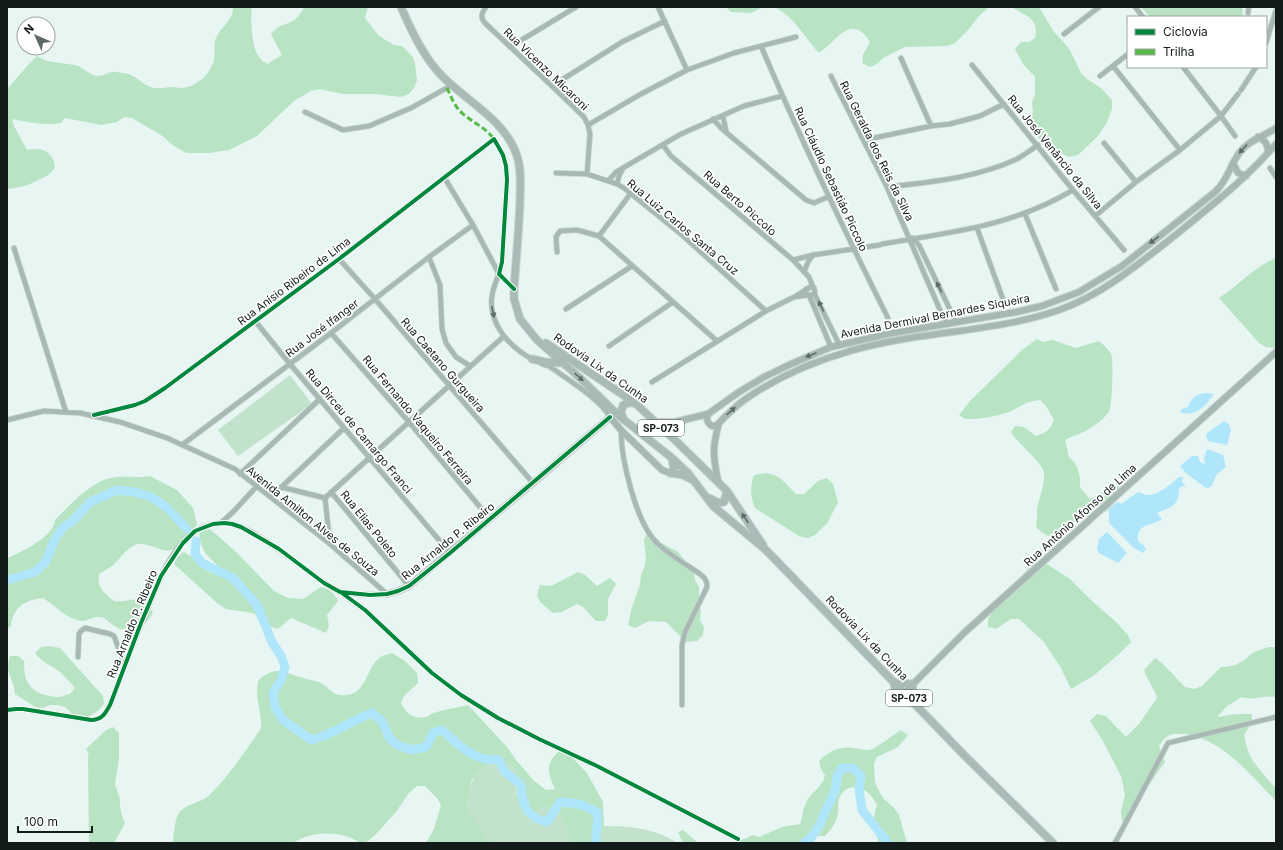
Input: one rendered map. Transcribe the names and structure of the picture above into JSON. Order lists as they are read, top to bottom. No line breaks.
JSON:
{"streets":{"main road":["Avenida Dermival Bernardes Siqueira","Rodovia Lix da Cunha","SP-073","Rua Antônio Afonso de Lima","Rua Arnaldo P. Ribeiro"],"street":["Rua Vicenzo Micaroni","Rua Geralda dos Reis da Silva","Rua José Venâncio da Silva","Rua Cláudio Sebastiáo Piccolo","Rua Berto Piccolo","Rua Luiz Carlos Santa Cruz","Rua Anísio Ribeiro de Lima","Rua José Ifanger","Rua Caetano Gurgueira","Rua Fernando Vaqueiro Ferreira","Rua Dirceu de Camargo Franci","Avenida Amilton Alves de Souza","Rua Elias Poleto"]},"crossings":[["Rua Vicenzo Micaroni","Rua Luiz Carlos Santa Cruz"],["Rua Anísio Ribeiro de Lima","Rua Caetano Gurgueira"],["Rua Anísio Ribeiro de Lima","Rua Dirceu de Camargo Franci"],["Rua Anísio Ribeiro de Lima","Avenida Amilton Alves de Souza"],["Rua José Ifanger","Rua Caetano Gurgueira"],["Rua José Ifanger","Rua Fernando Vaqueiro Ferreira"],["Rua José Ifanger","Rua Dirceu de Camargo Franci"],["Rua José Ifanger","Avenida Amilton Alves de Souza"],["Rua Caetano Gurgueira","Rua Elias Poleto"],["Rua Caetano Gurgueira","Rua Arnaldo P. Ribeiro"],["Rodovia Lix da Cunha","Rua Antônio Afonso de Lima"],["Rua Fernando Vaqueiro Ferreira","Rua Elias Poleto"],["Rua Fernando Vaqueiro Ferreira","Rua Arnaldo P. Ribeiro"],["Rua Dirceu de Camargo Franci","Rua Elias Poleto"],["Rua Dirceu de Camargo Franci","Rua Arnaldo P. Ribeiro"],["Avenida Amilton Alves de Souza","Rua Arnaldo P. Ribeiro"],["Rua Elias Poleto","Rua Arnaldo P. Ribeiro"]],"legend":["Ciclovia","Trilha"],"scale_bar":"100 m","north":"top left"}
